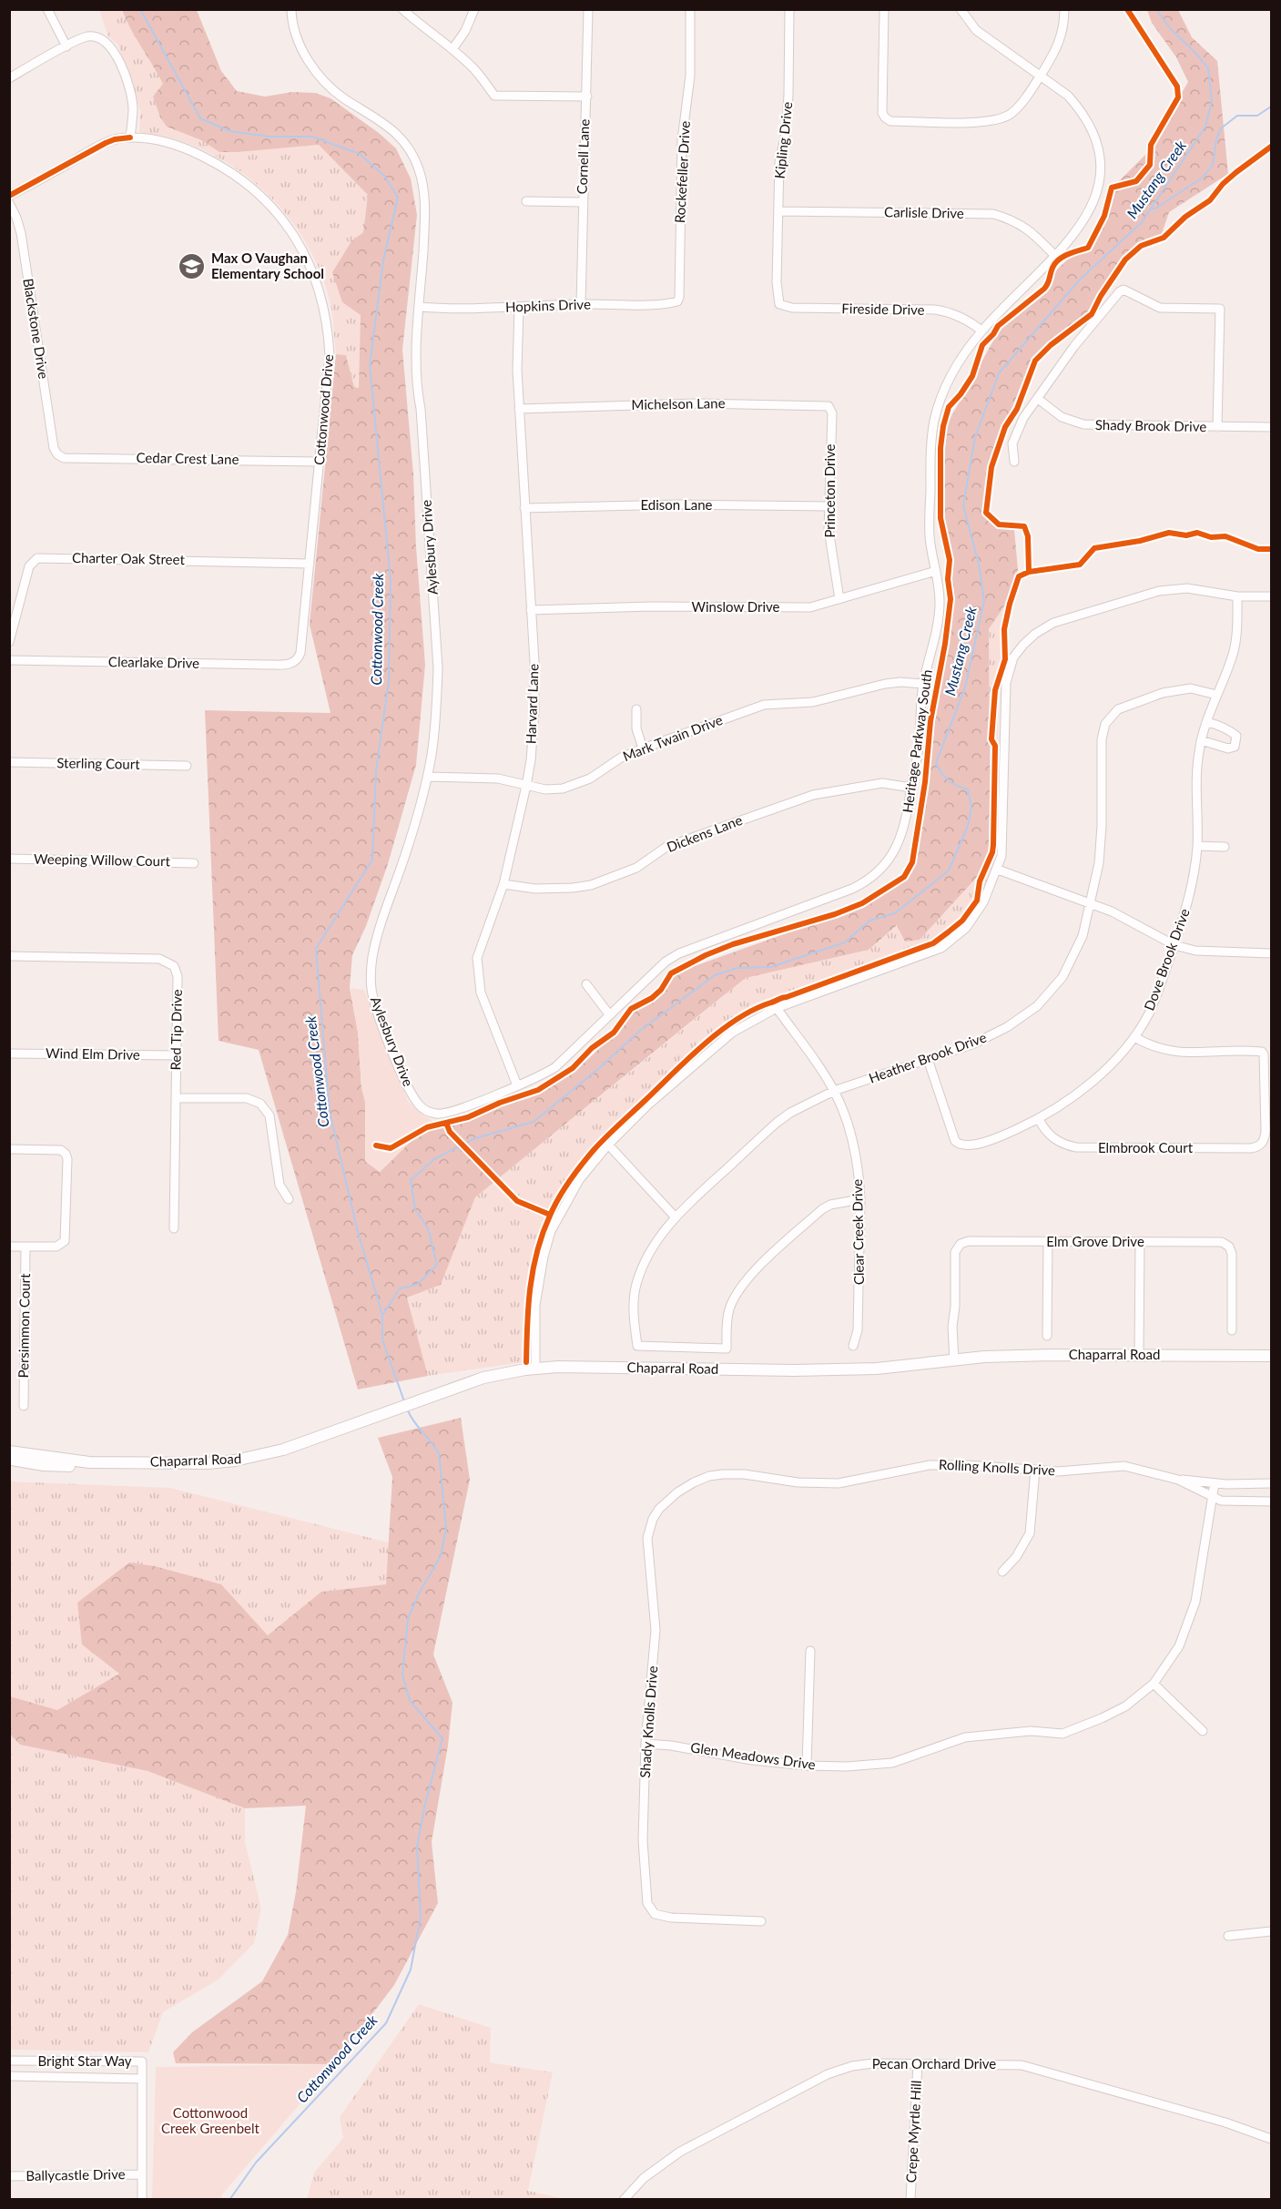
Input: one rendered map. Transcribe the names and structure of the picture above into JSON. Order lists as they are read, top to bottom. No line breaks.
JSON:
{"streets":{"main road":["Chaparral Road"],"street":["Kipling Drive","Cornell Lane","Rockefeller Drive","Carlisle Drive","Hopkins Drive","Fireside Drive","Blackstone Drive","Michelson Lane","Cottonwood Drive","Shady Brook Drive","Cedar Crest Lane","Princeton Drive","Edison Lane","Aylesbury Drive","Charter Oak Street","Winslow Drive","Clearlake Drive","Harvard Lane","Mark Twain Drive","Heritage Parkway South","Sterling Court","Dickens Lane","Weeping Willow Court","Dove Brook Drive","Red Tip Drive","Wind Elm Drive","Heather Brook Drive","Elmbrook Court","Clear Creek Drive","Elm Grove Drive","Persimmon Court","Rolling Knolls Drive","Shady Knolls Drive","Glen Meadows Drive","Bright Star Way","Pecan Orchard Drive","Crepe Myrtle Hill","Ballycastle Drive"]},"crossings":[["Kipling Drive","Carlisle Drive"],["Kipling Drive","Fireside Drive"],["Cornell Lane","Hopkins Drive"],["Rockefeller Drive","Hopkins Drive"],["Carlisle Drive","Heritage Parkway South"],["Hopkins Drive","Aylesbury Drive"],["Hopkins Drive","Harvard Lane"],["Fireside Drive","Heritage Parkway South"],["Blackstone Drive","Cedar Crest Lane"],["Michelson Lane","Princeton Drive"],["Michelson Lane","Harvard Lane"],["Cottonwood Drive","Cedar Crest Lane"],["Cottonwood Drive","Charter Oak Street"],["Cottonwood Drive","Clearlake Drive"],["Princeton Drive","Edison Lane"],["Princeton Drive","Winslow Drive"],["Edison Lane","Harvard Lane"],["Aylesbury Drive","Mark Twain Drive"],["Aylesbury Drive","Heritage Parkway South"],["Winslow Drive","Harvard Lane"],["Winslow Drive","Heritage Parkway South"],["Harvard Lane","Mark Twain Drive"],["Harvard Lane","Heritage Parkway South"],["Harvard Lane","Dickens Lane"],["Mark Twain Drive","Heritage Parkway South"],["Heritage Parkway South","Dickens Lane"],["Dove Brook Drive","Heather Brook Drive"],["Dove Brook Drive","Elmbrook Court"],["Red Tip Drive","Wind Elm Drive"],["Heather Brook Drive","Clear Creek Drive"],["Elm Grove Drive","Chaparral Road"],["Rolling Knolls Drive","Shady Knolls Drive"],["Rolling Knolls Drive","Glen Meadows Drive"],["Shady Knolls Drive","Glen Meadows Drive"],["Pecan Orchard Drive","Crepe Myrtle Hill"]],"water":["Mustang Creek","Cottonwood Creek"],"parks":["Cottonwood Creek Greenbelt"],"places":{"school or university":["Max O Vaughan Elementary School"]}}
